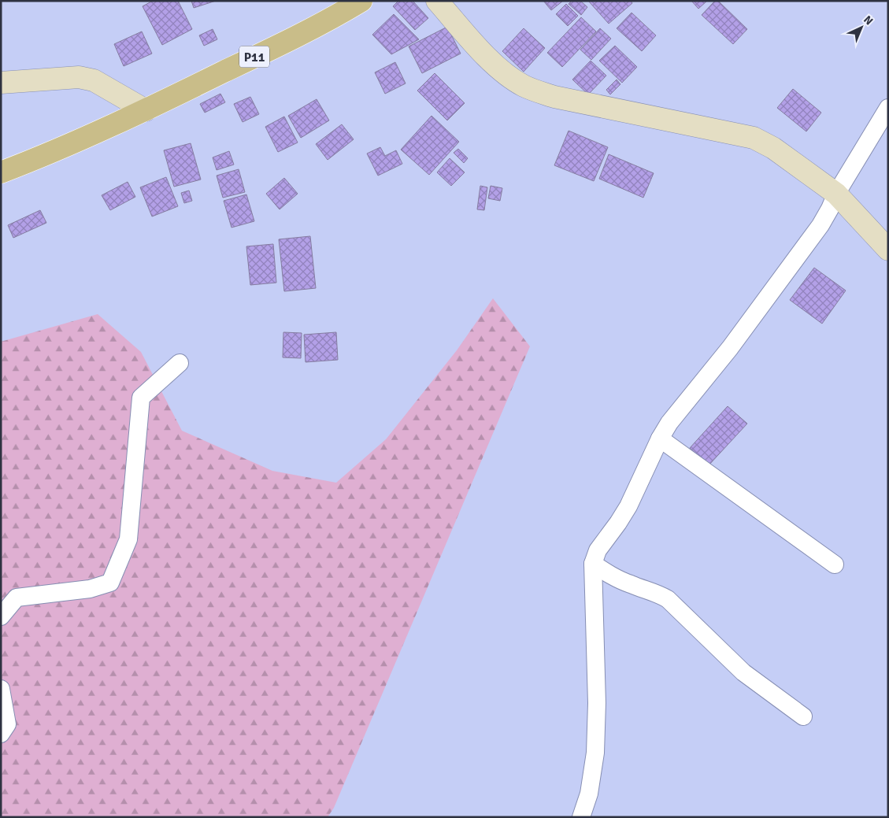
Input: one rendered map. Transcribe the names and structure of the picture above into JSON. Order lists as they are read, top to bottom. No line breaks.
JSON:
{"streets":{"main road":["P11"]},"north":"top right"}
